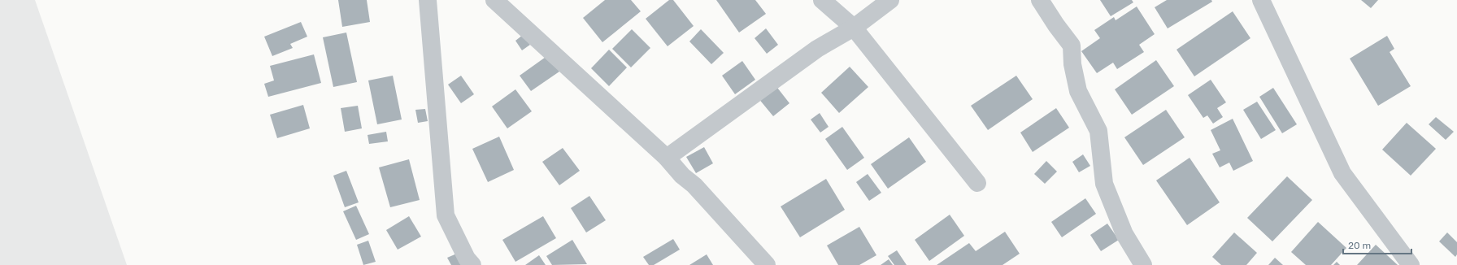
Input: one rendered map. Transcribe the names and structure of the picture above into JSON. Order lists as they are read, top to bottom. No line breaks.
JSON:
{"scale_bar":"20 m"}
